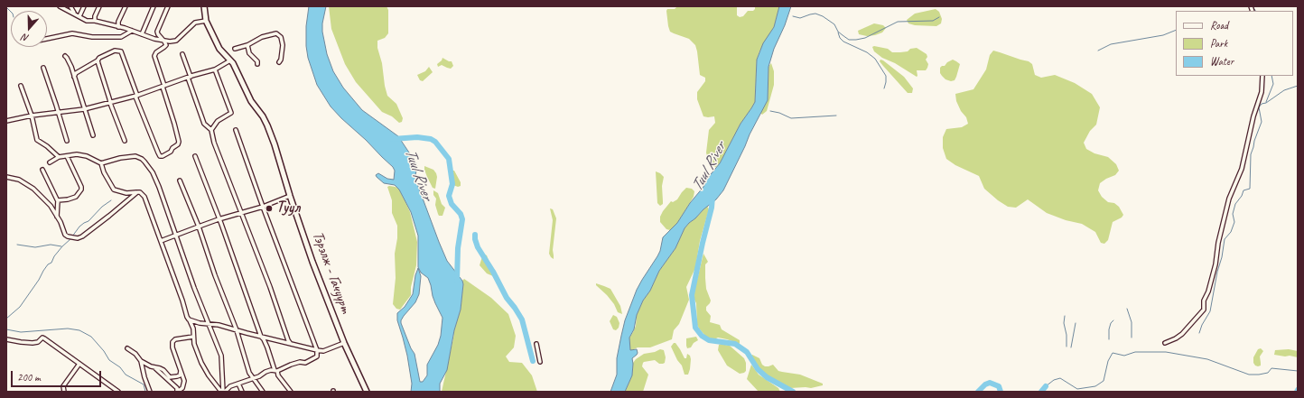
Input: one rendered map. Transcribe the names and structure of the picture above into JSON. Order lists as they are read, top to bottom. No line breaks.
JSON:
{"streets":{"main road":["Тэрэлж - Гачуурт"]},"water":["Tuul River"],"places":["Туул"],"legend":["Road","Park","Water"],"scale_bar":"200 m","north":"bottom"}
